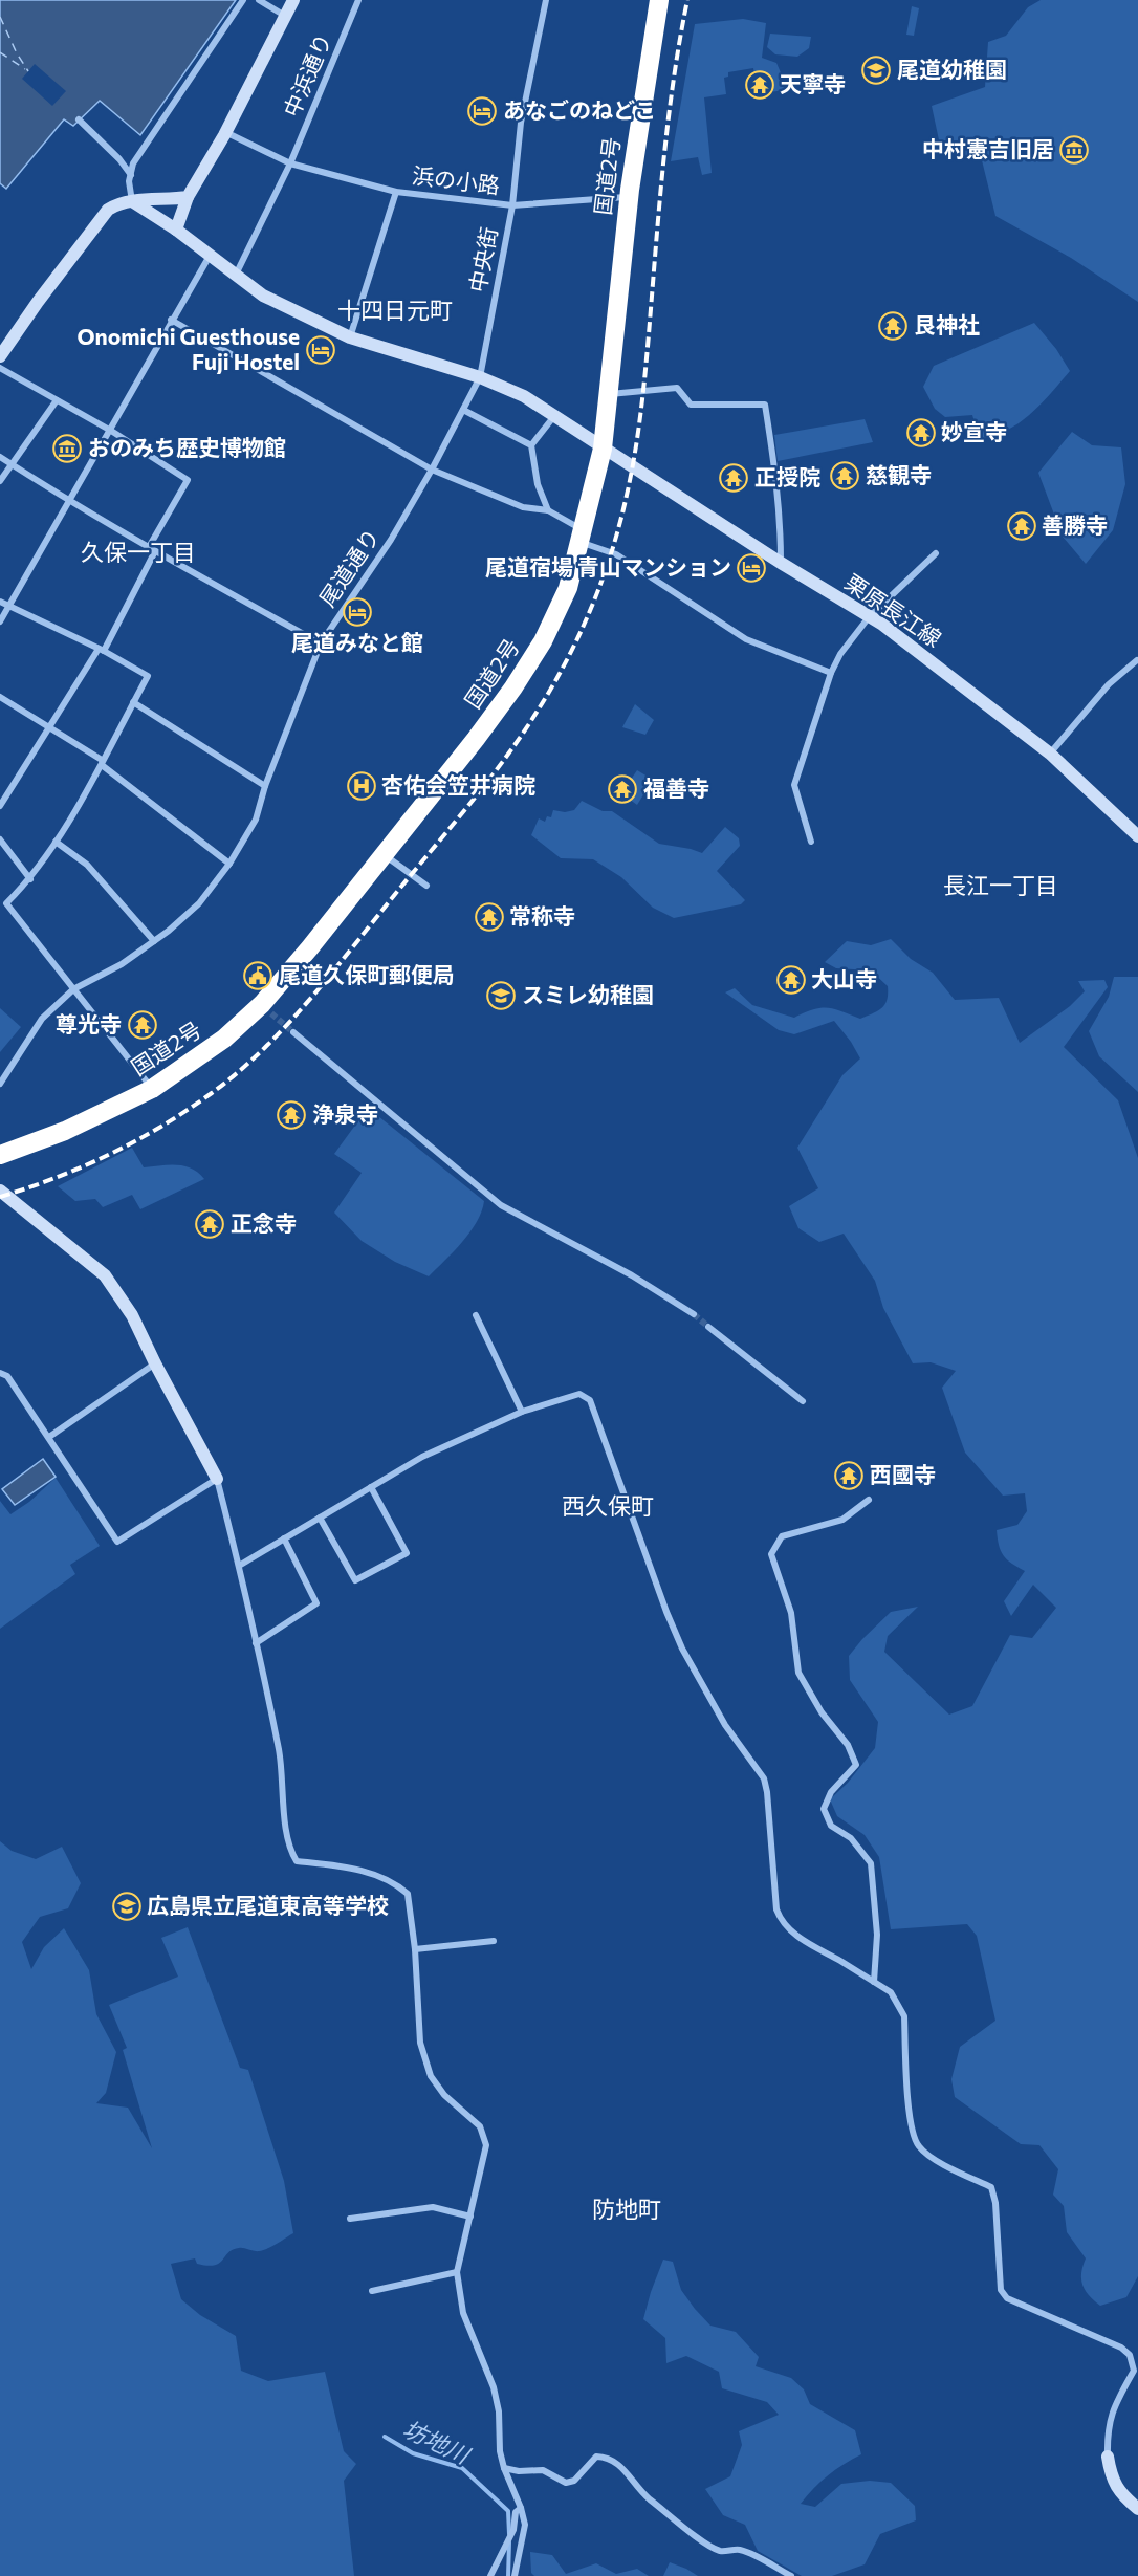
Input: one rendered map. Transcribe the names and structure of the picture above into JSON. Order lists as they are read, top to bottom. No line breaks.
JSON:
{"streets":{"highway":["国道2号"],"street":["中浜通り","浜の小路","中央街","尾道通り","栗原長江線"]},"crossings":[["中浜通り","浜の小路"],["中浜通り","栗原長江線"],["国道2号","浜の小路"],["国道2号","栗原長江線"],["浜の小路","中央街"],["中央街","尾道通り"],["中央街","栗原長江線"],["尾道通り","栗原長江線"]],"districts":["十四日元町","久保一丁目","長江一丁目","西久保町","防地町"],"water":["坊地川"],"places":{"school or university":["尾道幼稚園","スミレ幼稚園","広島県立尾道東高等学校"],"temple":["天寧寺","艮神社","妙宣寺","慈観寺","正授院","善勝寺","福善寺","常称寺","大山寺","尊光寺","浄泉寺","正念寺","西國寺"],"hotel":["あなごのねどこ","Onomichi Guesthouse Fuji Hostel","尾道宿場 青山マンション","尾道みなと館"],"museum":["中村憲吉旧居","おのみち歴史博物館"],"hospital":["杏佑会笠井病院"],"public building":["尾道久保町郵便局"]}}
